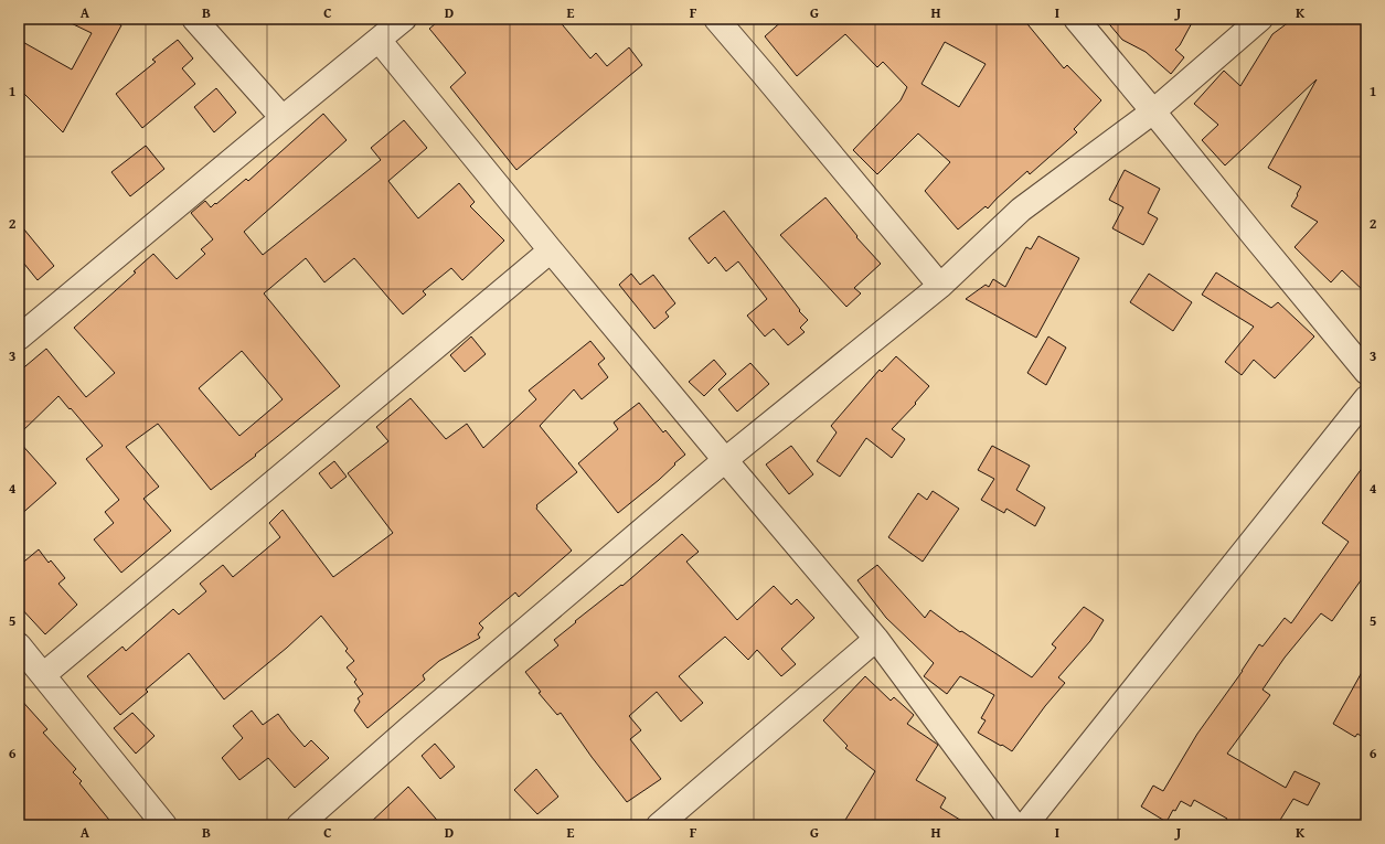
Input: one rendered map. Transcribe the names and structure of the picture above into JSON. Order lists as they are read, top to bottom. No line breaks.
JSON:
{"grid":{"columns":["A","B","C","D","E","F","G","H","I","J","K"],"rows":["1","2","3","4","5","6"]}}
